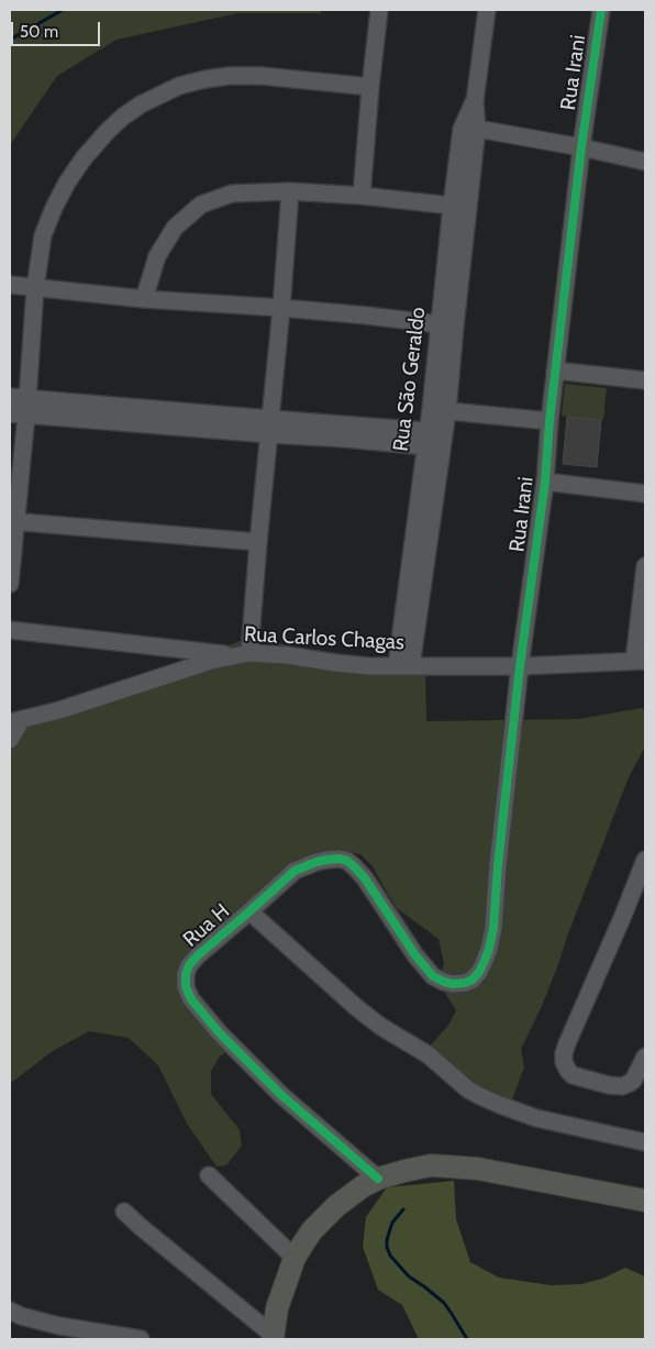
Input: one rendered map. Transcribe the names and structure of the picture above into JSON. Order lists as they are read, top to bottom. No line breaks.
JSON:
{"streets":{"street":["Rua Irani","Rua São Geraldo","Rua Carlos Chagas","Rua H"]},"crossings":[["Rua Irani","Rua Carlos Chagas"],["Rua Irani","Rua H"],["Rua São Geraldo","Rua Carlos Chagas"]],"scale_bar":"50 m"}
